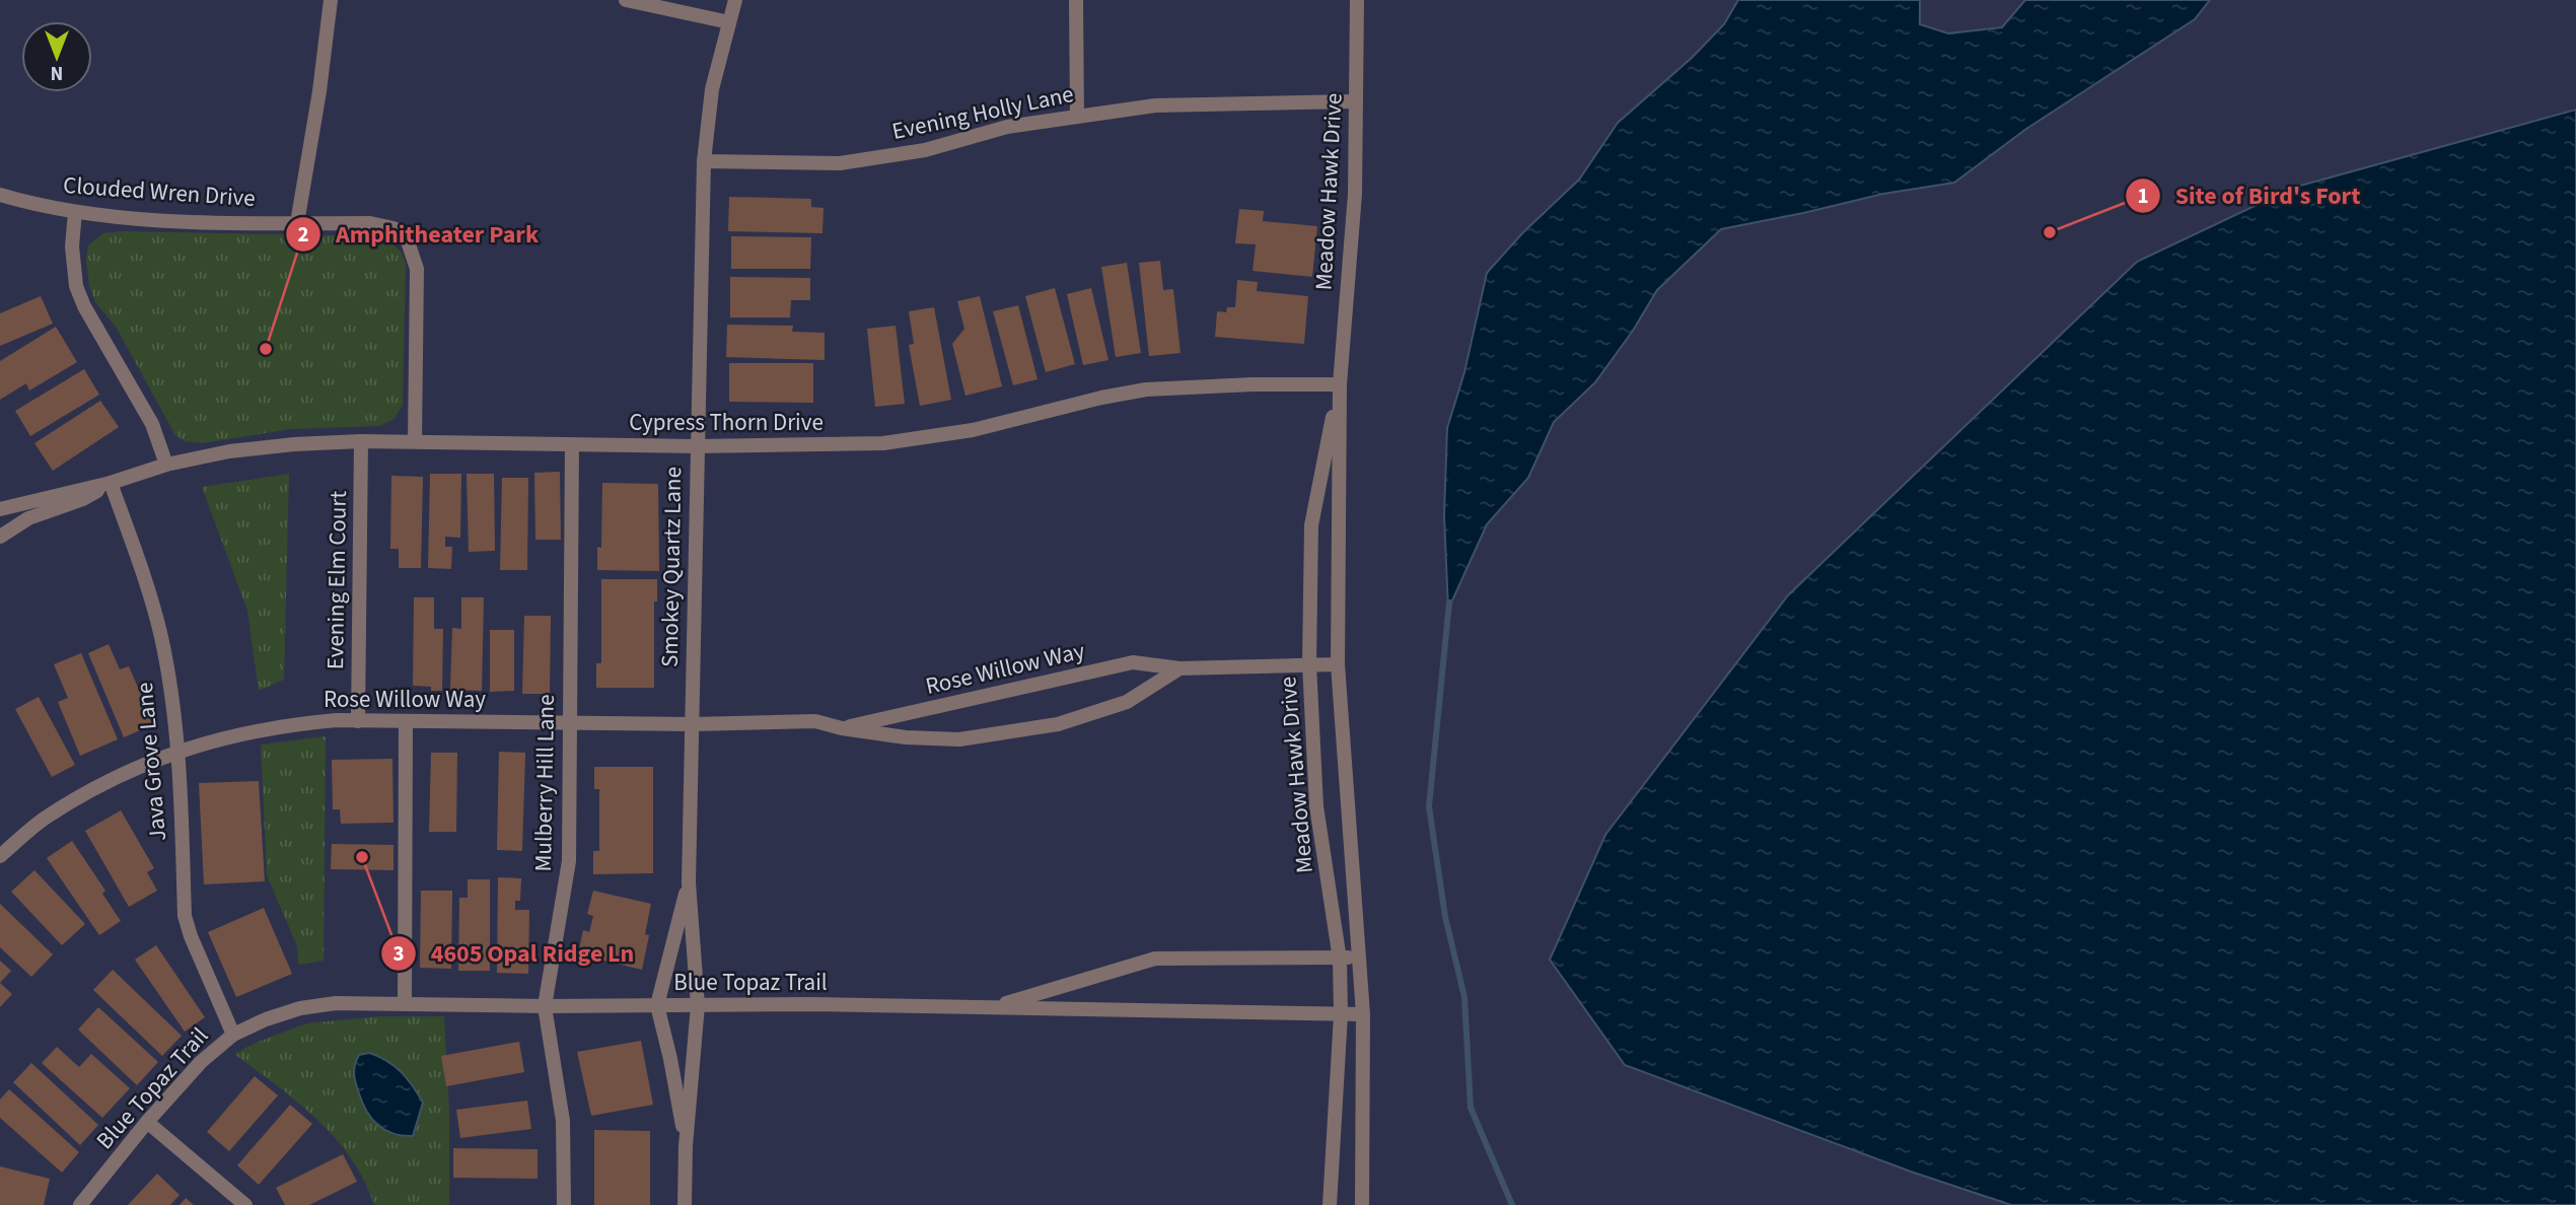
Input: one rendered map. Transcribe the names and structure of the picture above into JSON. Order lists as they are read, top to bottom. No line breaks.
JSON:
{"streets":{"street":["Evening Holly Lane","Clouded Wren Drive","Meadow Hawk Drive","Cypress Thorn Drive","Smokey Quartz Lane","Evening Elm Court","Rose Willow Way","Java Grove Lane","Mulberry Hill Lane","Blue Topaz Trail"]},"crossings":[["Evening Holly Lane","Meadow Hawk Drive"],["Evening Holly Lane","Smokey Quartz Lane"],["Clouded Wren Drive","Cypress Thorn Drive"],["Meadow Hawk Drive","Cypress Thorn Drive"],["Meadow Hawk Drive","Rose Willow Way"],["Meadow Hawk Drive","Blue Topaz Trail"],["Cypress Thorn Drive","Smokey Quartz Lane"],["Cypress Thorn Drive","Evening Elm Court"],["Cypress Thorn Drive","Java Grove Lane"],["Cypress Thorn Drive","Mulberry Hill Lane"],["Smokey Quartz Lane","Rose Willow Way"],["Smokey Quartz Lane","Blue Topaz Trail"],["Evening Elm Court","Rose Willow Way"],["Rose Willow Way","Java Grove Lane"],["Rose Willow Way","Mulberry Hill Lane"],["Java Grove Lane","Blue Topaz Trail"],["Mulberry Hill Lane","Blue Topaz Trail"]],"places":["Site of Bird's Fort","Amphitheater Park","4605 Opal Ridge Ln"],"north":"bottom"}
